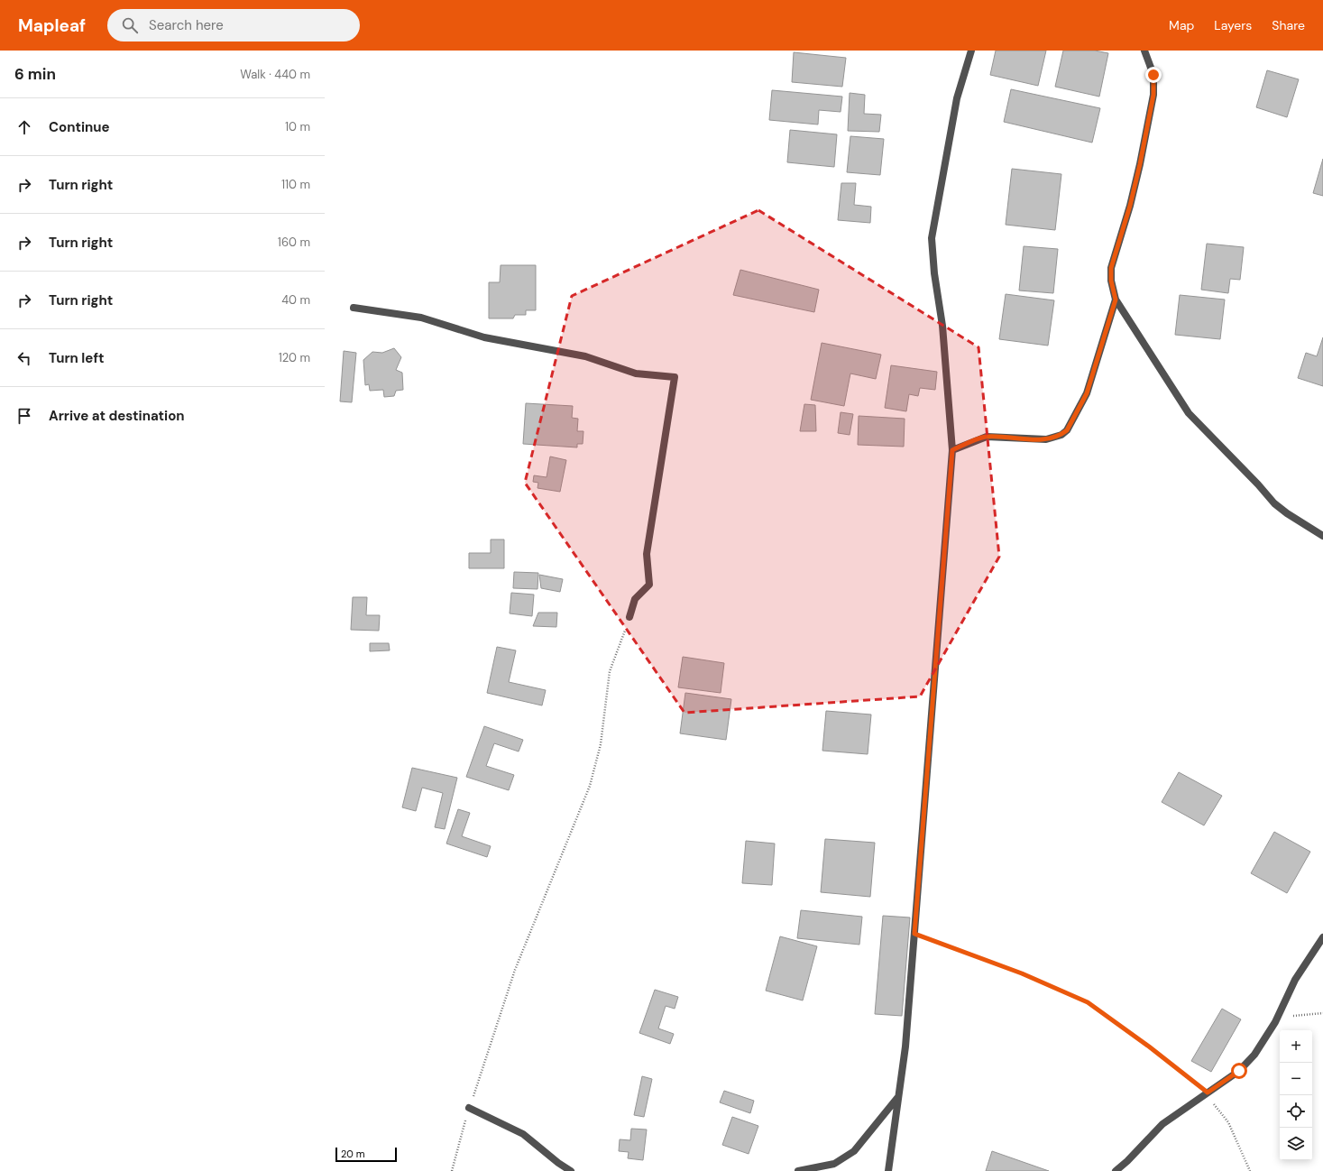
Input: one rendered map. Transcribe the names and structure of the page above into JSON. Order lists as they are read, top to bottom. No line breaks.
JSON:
{"scale_bar":"20 m","page":{"header":"Mapleaf","search":"Search here","nav":["Map","Layers","Share"],"heading":["6 min","Walk · 440 m"],"list":[["Continue","10 m"],["Turn right","110 m"],["Turn right","160 m"],["Turn right","40 m"],["Turn left","120 m"],"Arrive at destination"],"map_buttons":["+","−"],"scale":"20 m"}}
